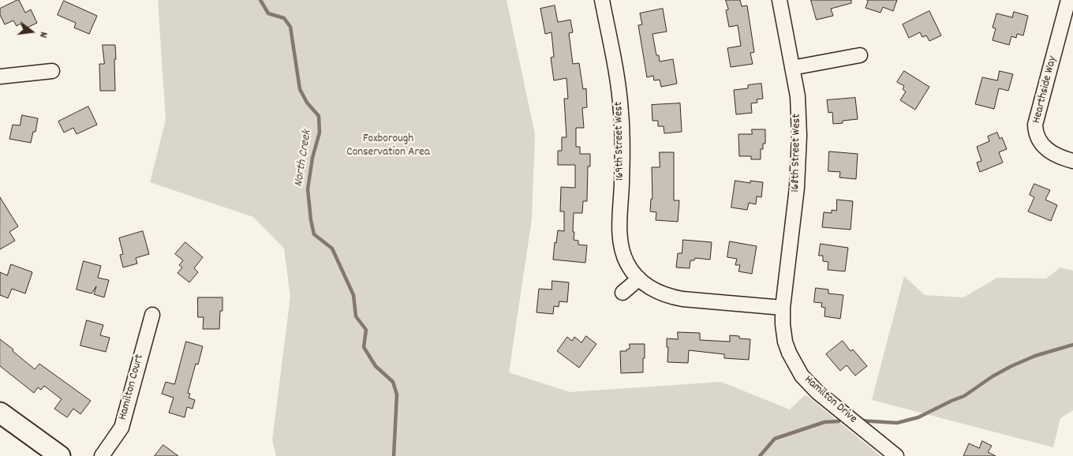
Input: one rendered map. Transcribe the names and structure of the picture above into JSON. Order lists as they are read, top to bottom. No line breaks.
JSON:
{"streets":{"street":["Hearthside Way","169th Street West","168th Street West","Hamilton Court","Hamilton Drive"]},"crossings":[["169th Street West","168th Street West"],["169th Street West","Hamilton Drive"],["168th Street West","Hamilton Drive"]],"water":["North Creek"],"parks":["Foxborough Conservation Area"],"north":"right"}
